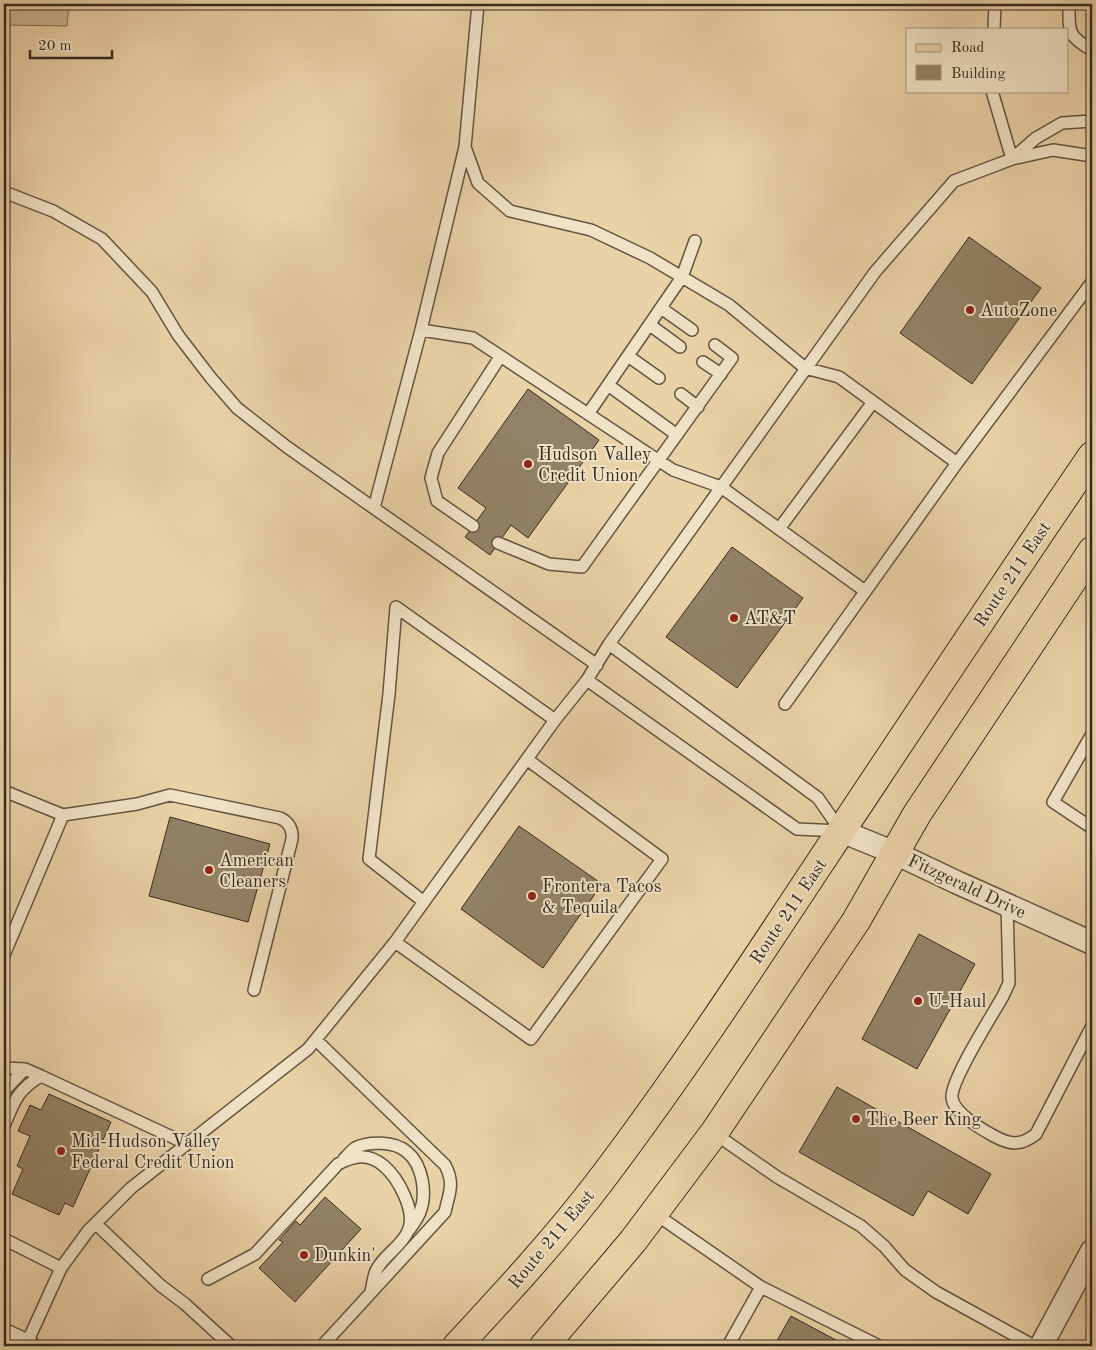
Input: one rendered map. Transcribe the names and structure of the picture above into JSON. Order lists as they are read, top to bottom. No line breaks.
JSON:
{"streets":{"main road":["Route 211 East"],"street":["Fitzgerald Drive"]},"crossings":[["Route 211 East","Fitzgerald Drive"]],"places":["AutoZone","Hudson Valley Credit Union","AT&T","American Cleaners","Frontera Tacos & Tequila","U-Haul","The Beer King","Mid-Hudson Valley Federal Credit Union","Dunkin'"],"legend":["Road","Building"],"scale_bar":"20 m"}
